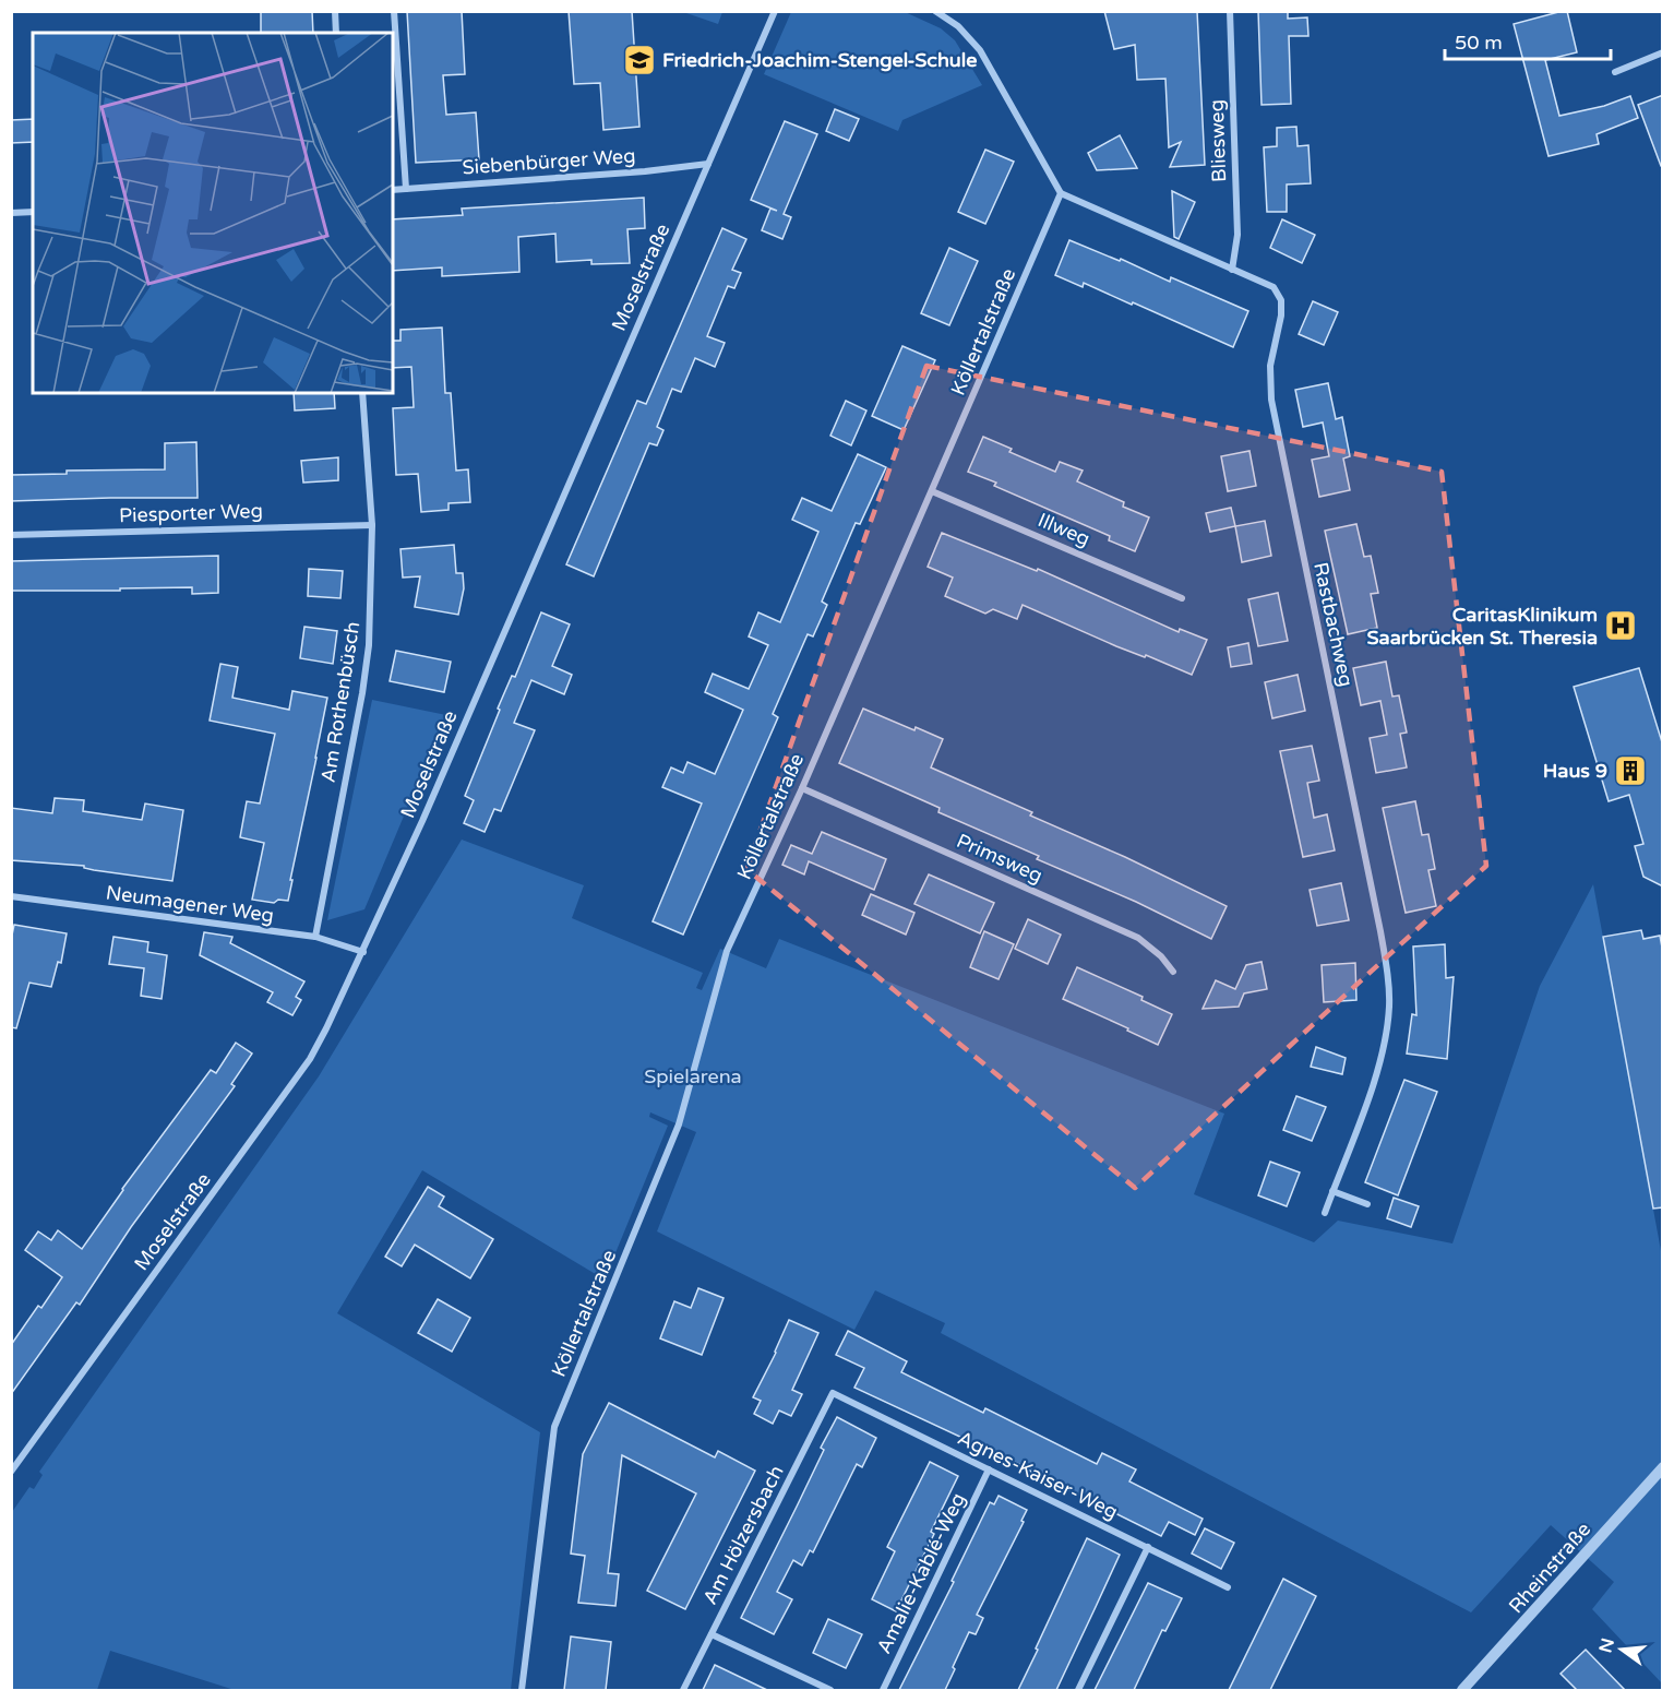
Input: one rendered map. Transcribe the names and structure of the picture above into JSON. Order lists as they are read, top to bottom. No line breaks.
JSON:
{"streets":{"street":["Bliesweg","Siebenbürger Weg","Moselstraße","Köllertalstraße","Piesporter Weg","Illweg","Rastbachweg","Am Rothenbüsch","Primsweg","Neumagener Weg","Agnes-Kaiser-Weg","Am Hölzersbach","Rheinstraße","Amalie-Kablé-Weg"]},"crossings":[["Bliesweg","Rastbachweg"],["Siebenbürger Weg","Moselstraße"],["Moselstraße","Neumagener Weg"],["Köllertalstraße","Illweg"],["Köllertalstraße","Rastbachweg"],["Köllertalstraße","Primsweg"],["Piesporter Weg","Am Rothenbüsch"],["Am Rothenbüsch","Neumagener Weg"],["Agnes-Kaiser-Weg","Am Hölzersbach"],["Agnes-Kaiser-Weg","Amalie-Kablé-Weg"]],"parks":["Spielarena"],"places":{"school or university":["Friedrich-Joachim-Stengel-Schule"],"hospital":["CaritasKlinikum Saarbrücken St. Theresia"],"building":["Haus 9"]},"scale_bar":"50 m","north":"left"}
